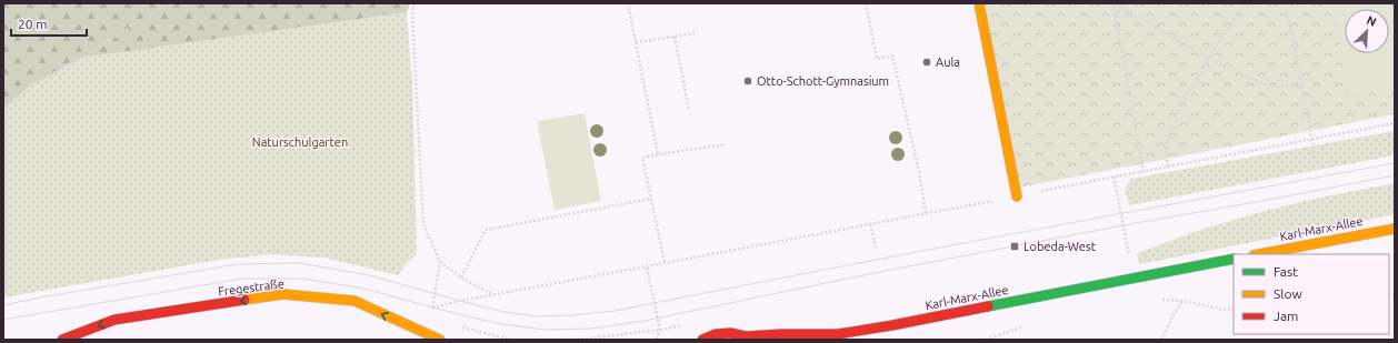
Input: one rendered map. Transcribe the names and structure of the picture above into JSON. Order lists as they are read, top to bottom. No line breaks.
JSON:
{"streets":{"street":["Karl-Marx-Allee","Fregestraße"]},"one_way":["Fregestraße"],"parks":["Naturschulgarten"],"places":{"other":["Aula","Otto-Schott-Gymnasium"],"transit":["Lobeda-West"]},"legend":["Fast","Slow","Jam"],"scale_bar":"20 m","north":"top right"}
